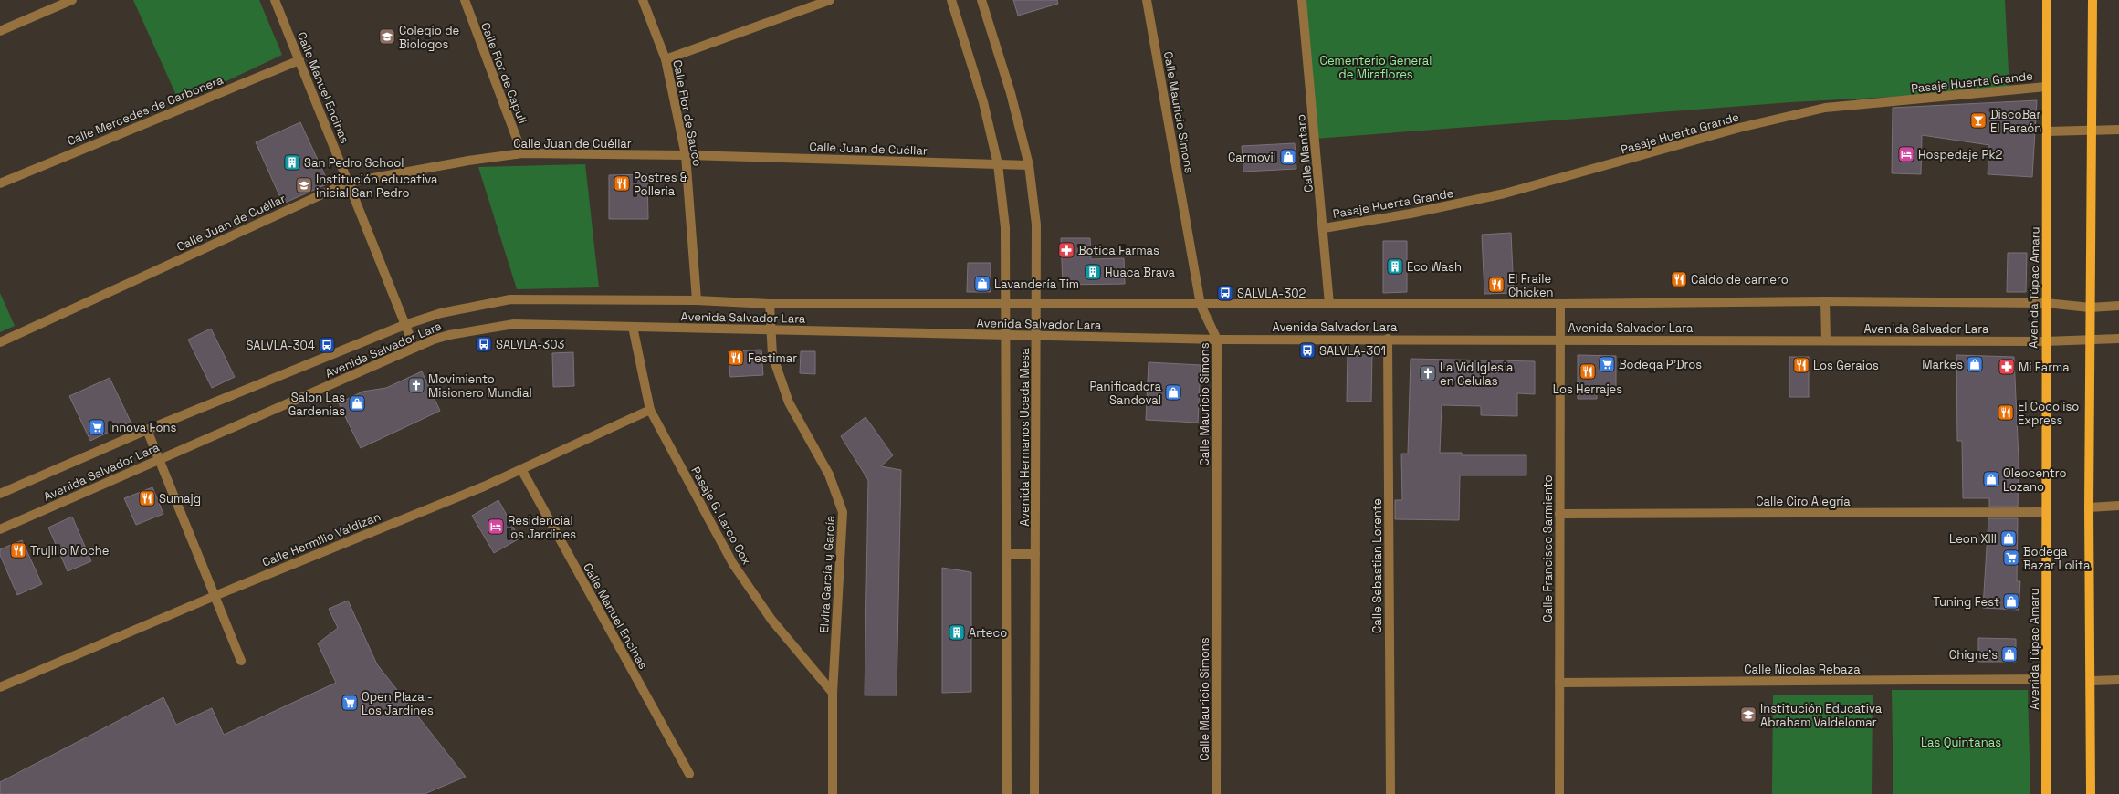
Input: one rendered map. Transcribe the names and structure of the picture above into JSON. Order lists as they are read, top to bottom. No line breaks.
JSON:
{"streets":{"main road":["Avenida Túpac Amaru"],"street":["Calle Flor de Capuli","Pasaje Huerta Grande","Calle Manuel Encinas","Calle Mercedes de Carbonera","Calle Mauricio Simons","Calle Flor de Sauco","Calle Juan de Cuéllar","Calle Mantaro","Avenida Salvador Lara","Avenida Hermanos Uceda Mesa","Calle Ciro Alegría","Pasaje G. Larco Cox","Calle Hermilio Valdizan","Calle Francisco Sarmiento","Calle Sebastian Lorente","Elvira García y García","Calle Nicolas Rebaza"]},"crossings":[["Calle Flor de Capuli","Calle Juan de Cuéllar"],["Pasaje Huerta Grande","Calle Mantaro"],["Pasaje Huerta Grande","Avenida Túpac Amaru"],["Calle Manuel Encinas","Calle Mercedes de Carbonera"],["Calle Manuel Encinas","Calle Juan de Cuéllar"],["Calle Manuel Encinas","Avenida Salvador Lara"],["Calle Manuel Encinas","Calle Hermilio Valdizan"],["Calle Mauricio Simons","Avenida Salvador Lara"],["Calle Flor de Sauco","Calle Juan de Cuéllar"],["Calle Flor de Sauco","Avenida Salvador Lara"],["Calle Juan de Cuéllar","Avenida Hermanos Uceda Mesa"],["Calle Mantaro","Avenida Salvador Lara"],["Avenida Túpac Amaru","Avenida Salvador Lara"],["Avenida Túpac Amaru","Calle Ciro Alegría"],["Avenida Túpac Amaru","Calle Nicolas Rebaza"],["Avenida Salvador Lara","Avenida Hermanos Uceda Mesa"],["Avenida Salvador Lara","Pasaje G. Larco Cox"],["Avenida Salvador Lara","Calle Francisco Sarmiento"],["Avenida Salvador Lara","Calle Sebastian Lorente"],["Avenida Salvador Lara","Elvira García y García"],["Calle Ciro Alegría","Calle Francisco Sarmiento"],["Pasaje G. Larco Cox","Calle Hermilio Valdizan"],["Pasaje G. Larco Cox","Elvira García y García"],["Calle Francisco Sarmiento","Calle Nicolas Rebaza"]],"parks":["Cementerio General de Miraflores","Las Quintanas"],"places":{"school or university":["Colegio de Biologos","Institución educativa inicial San Pedro","Institución Educativa Abraham Valdelomar"],"bar":["DiscoBar El Faraón"],"hotel":["Hospedaje Pk2","Residencial los Jardines"],"shop":["Carmovil","Lavandería Tim","Markes","Panificadora Sandoval","Salon Las Gardenias","Oleocentro Lozano","Leon XIII","Tuning Fest","Chigne's"],"building":["San Pedro School","Eco Wash","Huaca Brava","Arteco"],"restaurant":["Postres & Polleria","Caldo de carnero","El Fraile Chicken","Festimar","Los Geraios","Los Herrajes","El Cocoliso Express","Sumajg","Trujillo Moche"],"pharmacy":["Botica Farmas","Mi Farma"],"bus stop":["SALVLA-302","SALVLA-303","SALVLA-304","SALVLA-301"],"supermarket":["Bodega P'Dros","Innova Fons","Bodega Bazar Lolita","Open Plaza - Los Jardines"],"church":["La Vid Iglesia en Celulas","Movimiento Misionero Mundial"]}}
